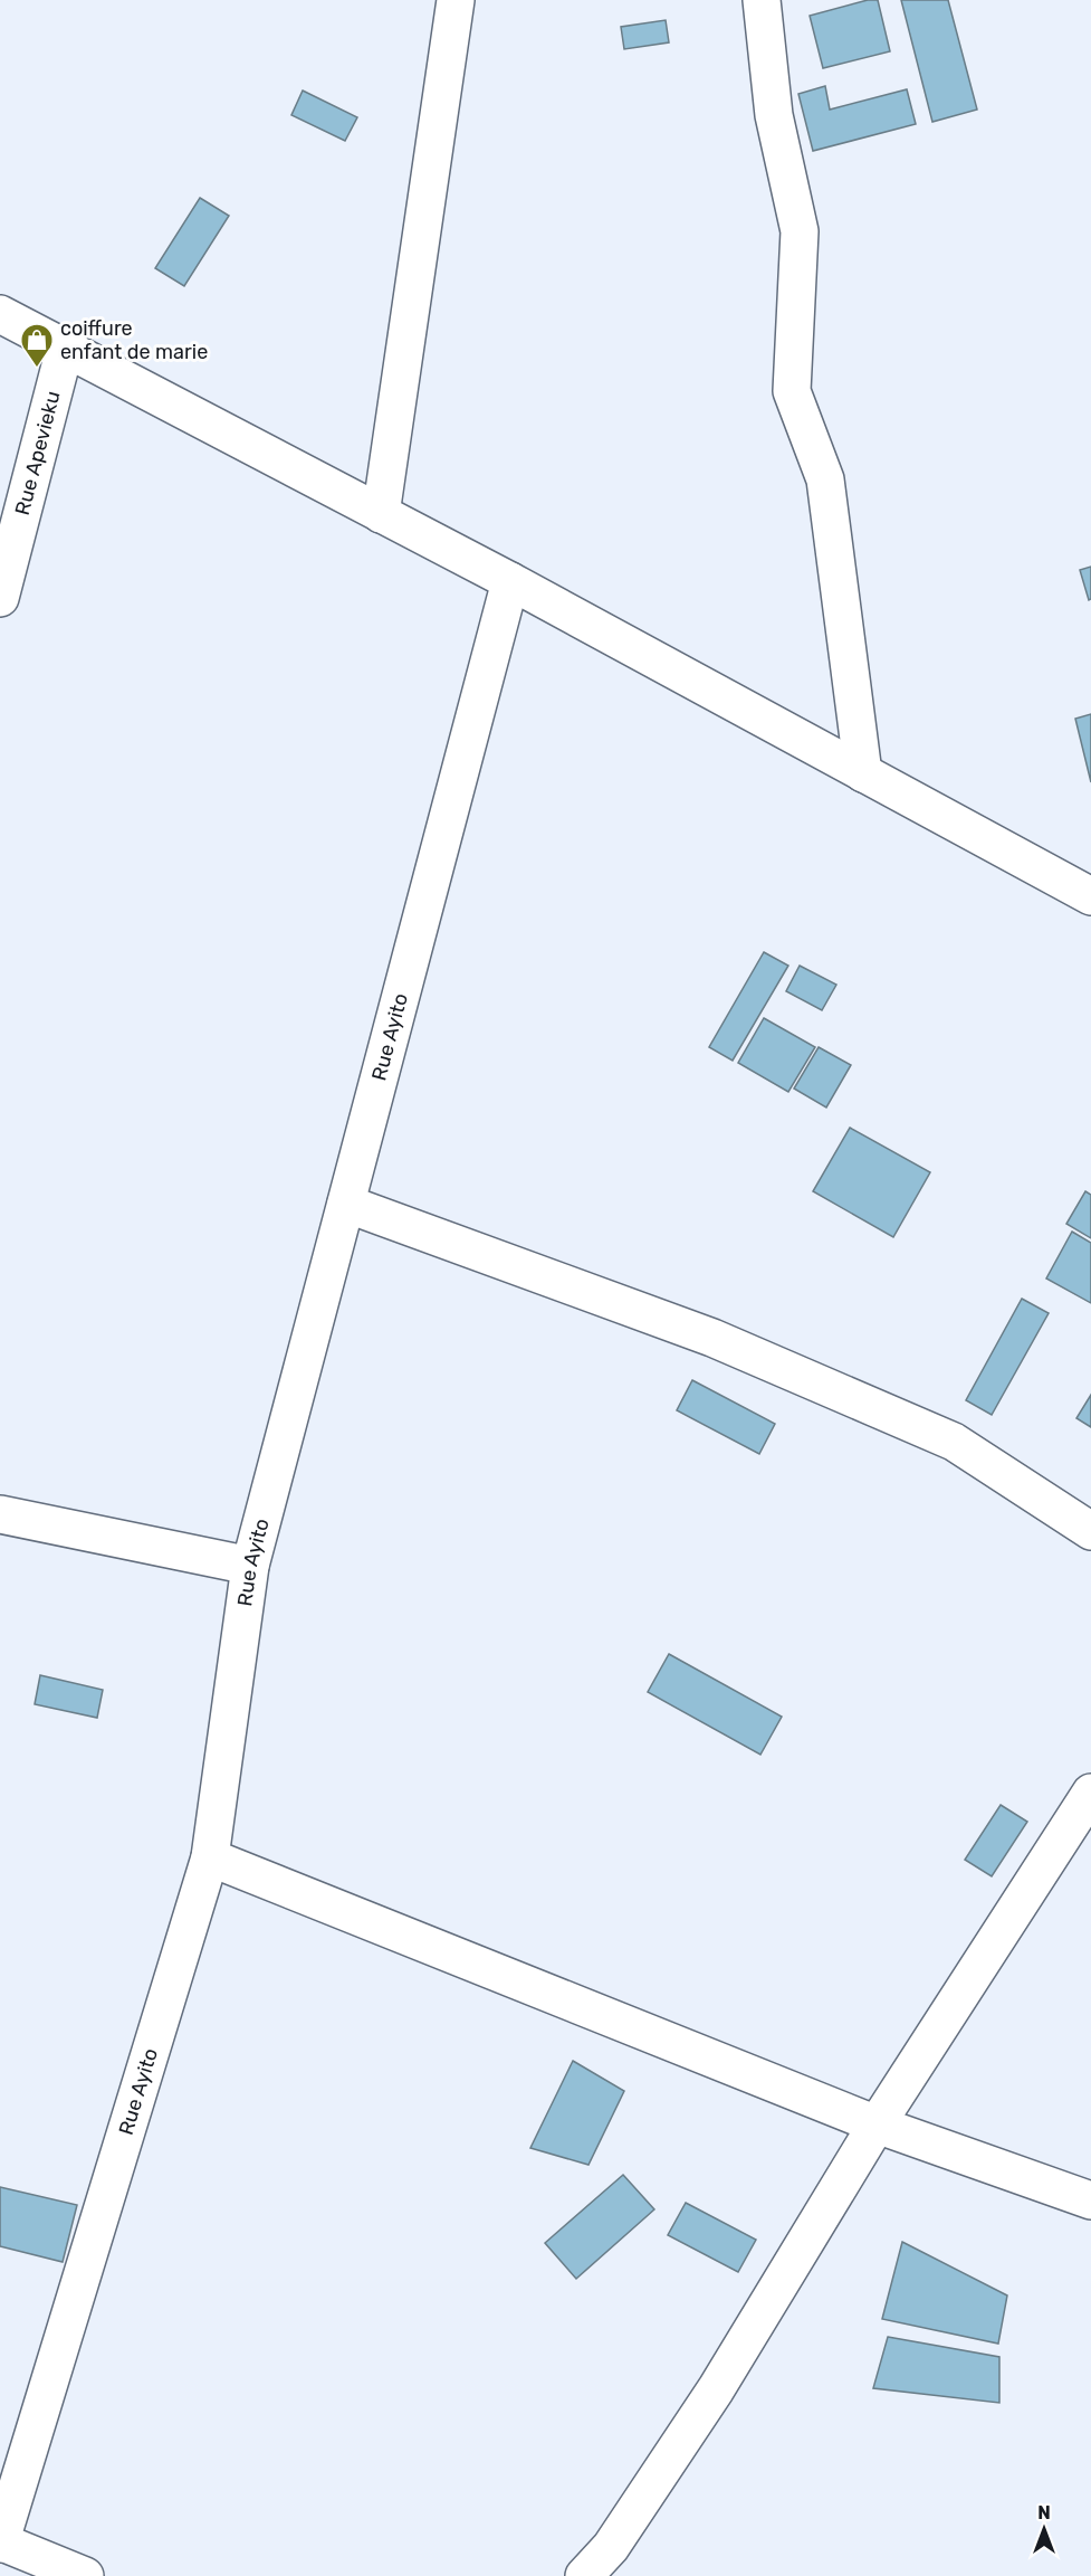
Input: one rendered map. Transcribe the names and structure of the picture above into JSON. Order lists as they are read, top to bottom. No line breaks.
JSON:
{"streets":{"street":["Rue Apevieku","Rue Ayito"]},"places":{"shop":["coiffure enfant de marie"]},"north":"top"}
